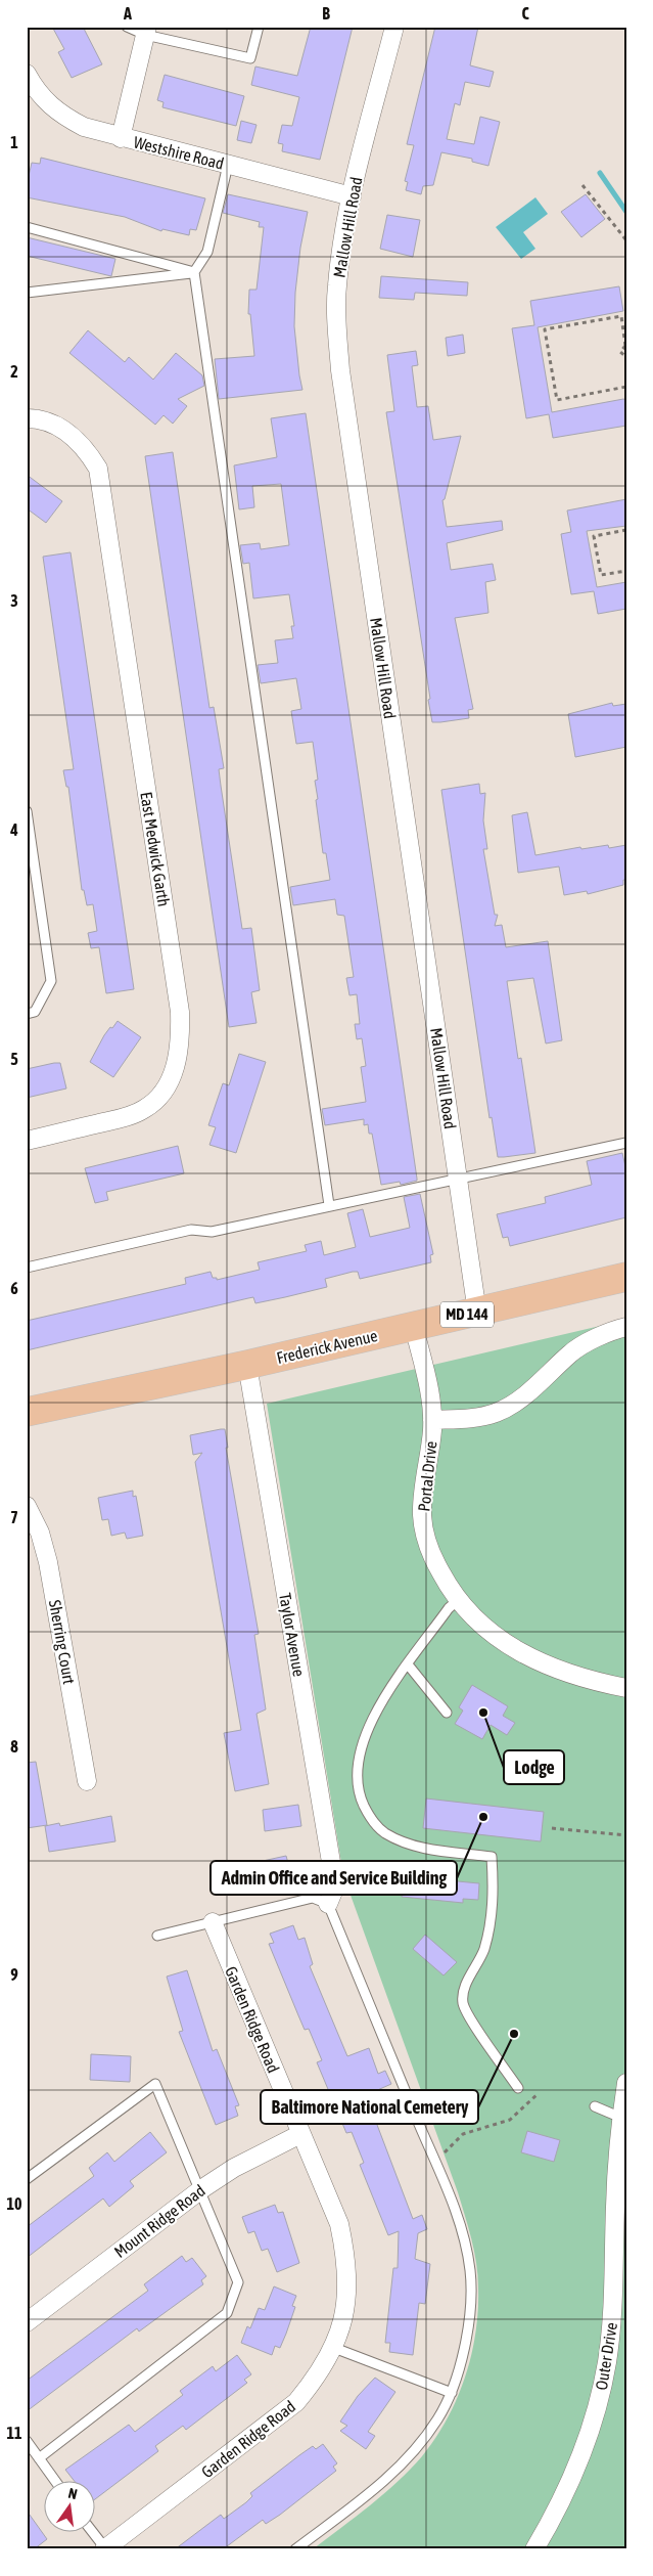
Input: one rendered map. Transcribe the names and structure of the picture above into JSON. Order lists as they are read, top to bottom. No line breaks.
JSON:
{"streets":{"main road":["MD 144","Frederick Avenue"],"street":["Westshire Road","Mallow Hill Road","East Medwick Garth","Portal Drive","Taylor Avenue","Sherring Court","Garden Ridge Road","Mount Ridge Road","Outer Drive"]},"crossings":[["Westshire Road","Mallow Hill Road"],["Mallow Hill Road","Frederick Avenue"],["Frederick Avenue","Portal Drive"],["Frederick Avenue","Taylor Avenue"],["Garden Ridge Road","Mount Ridge Road"]],"places":["Lodge","Admin Office and Service Building","Baltimore National Cemetery"],"north":"top","grid":{"columns":["A","B","C"],"rows":["1","2","3","4","5","6","7","8","9","10","11"]}}
